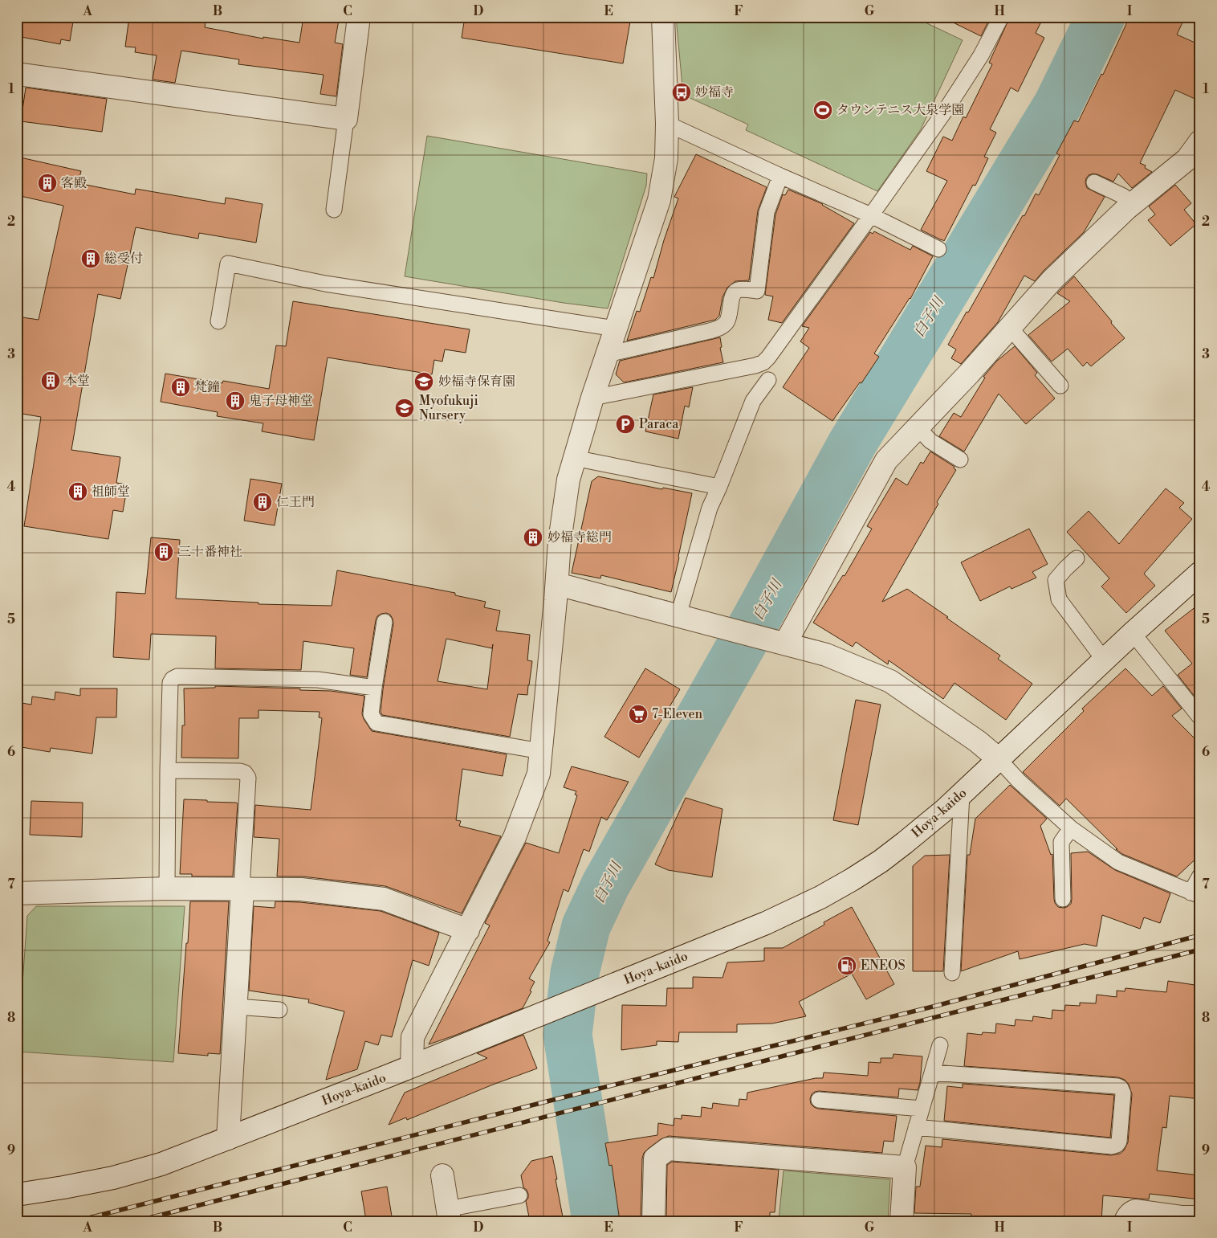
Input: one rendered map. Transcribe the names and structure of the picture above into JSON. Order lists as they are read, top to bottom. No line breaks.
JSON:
{"streets":{"street":["Hoya-kaido"]},"water":["白子川"],"places":{"bus stop":["妙福寺"],"sports":["タウンテニス大泉学園"],"building":["客殿","総受付","本堂","梵鐘","鬼子母神堂","祖師堂","仁王門","妙福寺総門","三十番神社"],"school or university":["妙福寺保育園","Myofukuji Nursery"],"parking":["Paraca"],"supermarket":["7-Eleven"],"fuel station":["ENEOS"]},"grid":{"columns":["A","B","C","D","E","F","G","H","I"],"rows":["1","2","3","4","5","6","7","8","9"]}}
